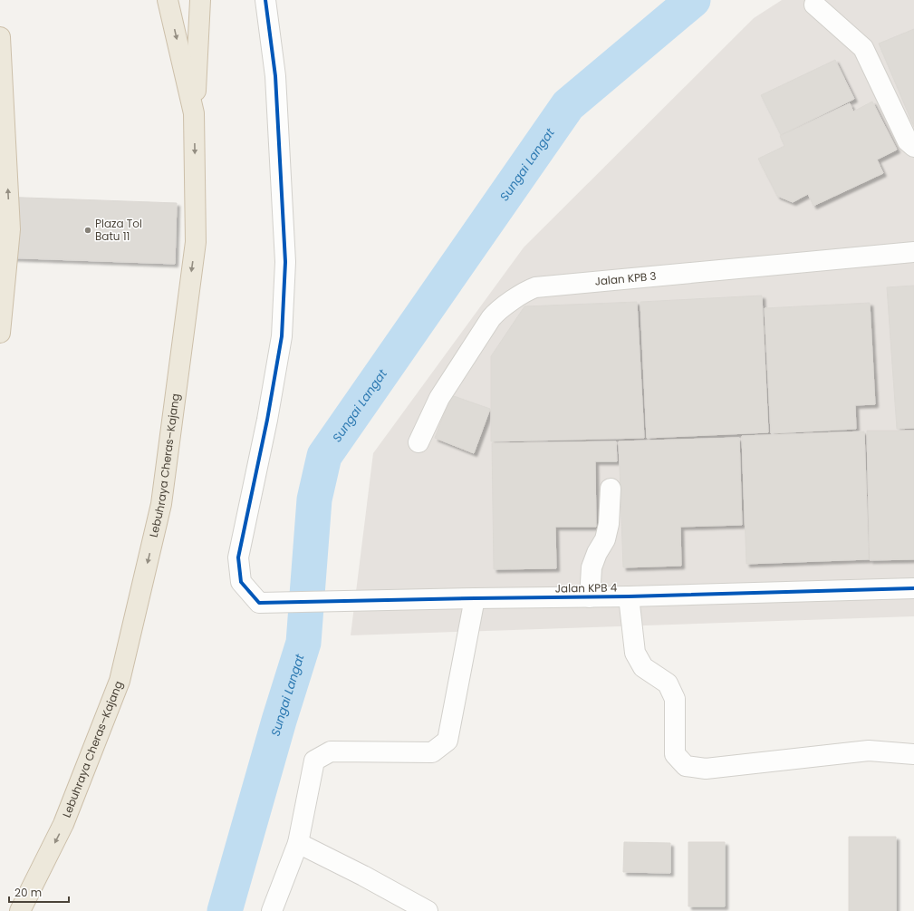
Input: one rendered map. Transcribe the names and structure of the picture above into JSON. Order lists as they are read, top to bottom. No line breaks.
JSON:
{"streets":{"highway":["Lebuhraya Cheras–Kajang"],"street":["Jalan KPB 3","Jalan KPB 4"]},"one_way":["Lebuhraya Cheras–Kajang"],"water":["Sungai Langat"],"places":["Plaza Tol Batu 11"],"scale_bar":"20 m"}
